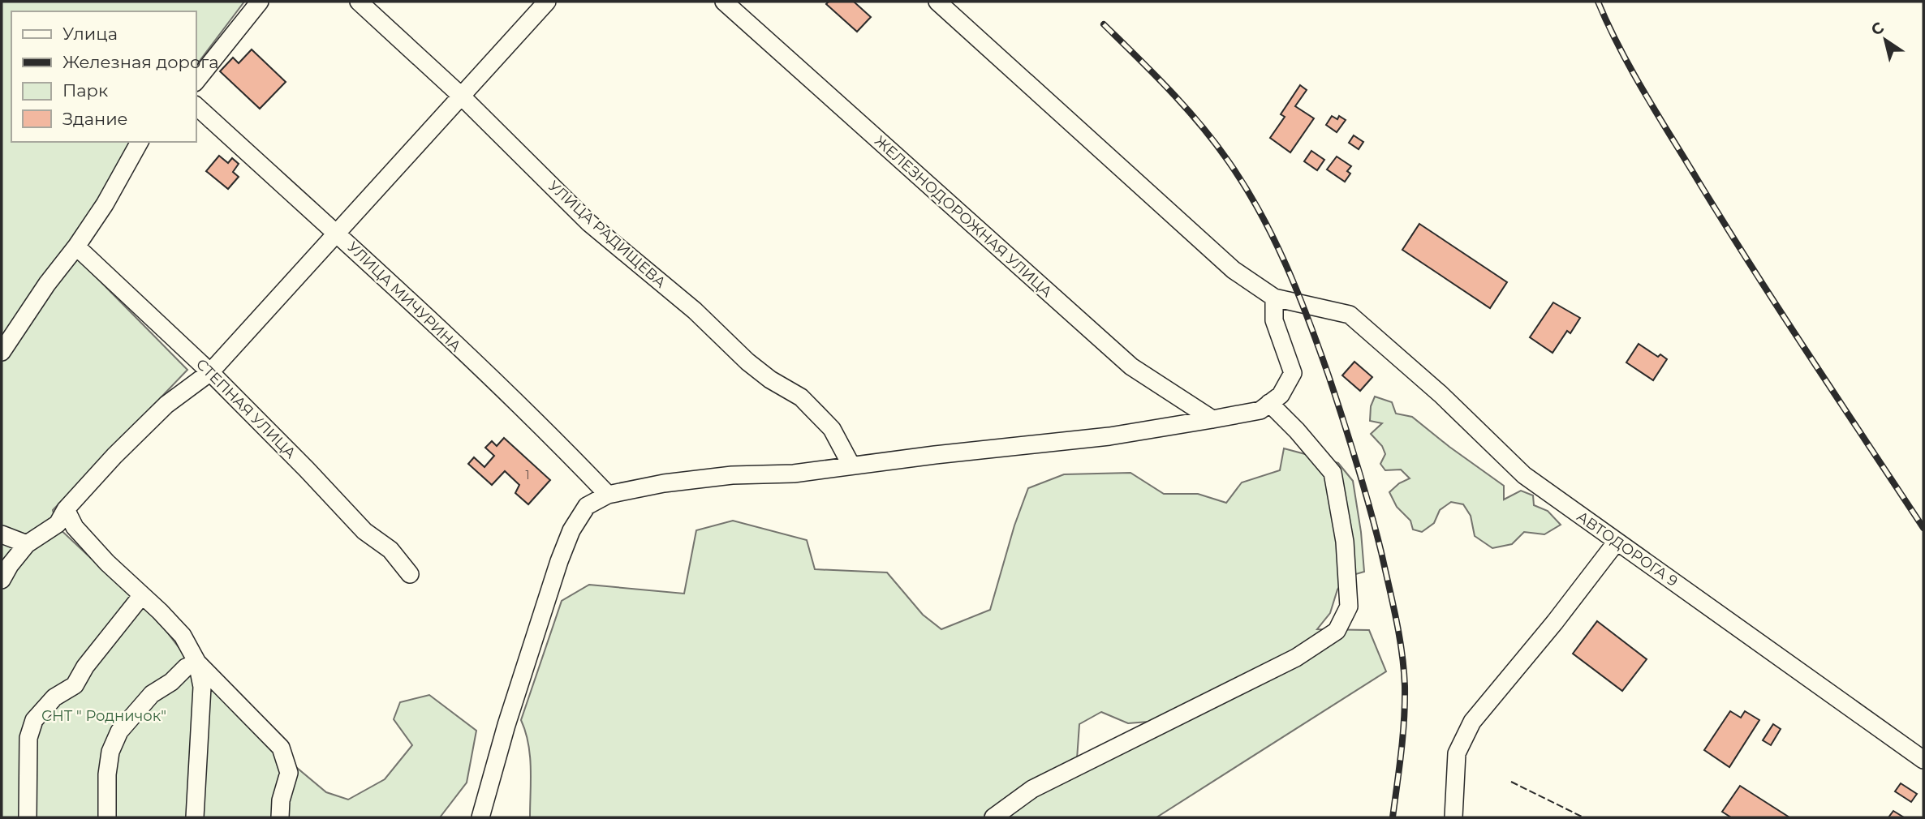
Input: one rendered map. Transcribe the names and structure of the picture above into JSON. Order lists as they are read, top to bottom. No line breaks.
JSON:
{"streets":{"street":["ЖЕЛЕЗНОДОРОЖНАЯ УЛИЦА","УЛИЦА РАДИЩЕВА","УЛИЦА МИЧУРИНА","СТЕПНАЯ УЛИЦА","АВТОДОРОГА 9"]},"parks":["СНТ \" Родничок\""],"house_numbers":["1"],"legend":["Улица","Железная дорога","Парк","Здание"],"north":"top left"}
